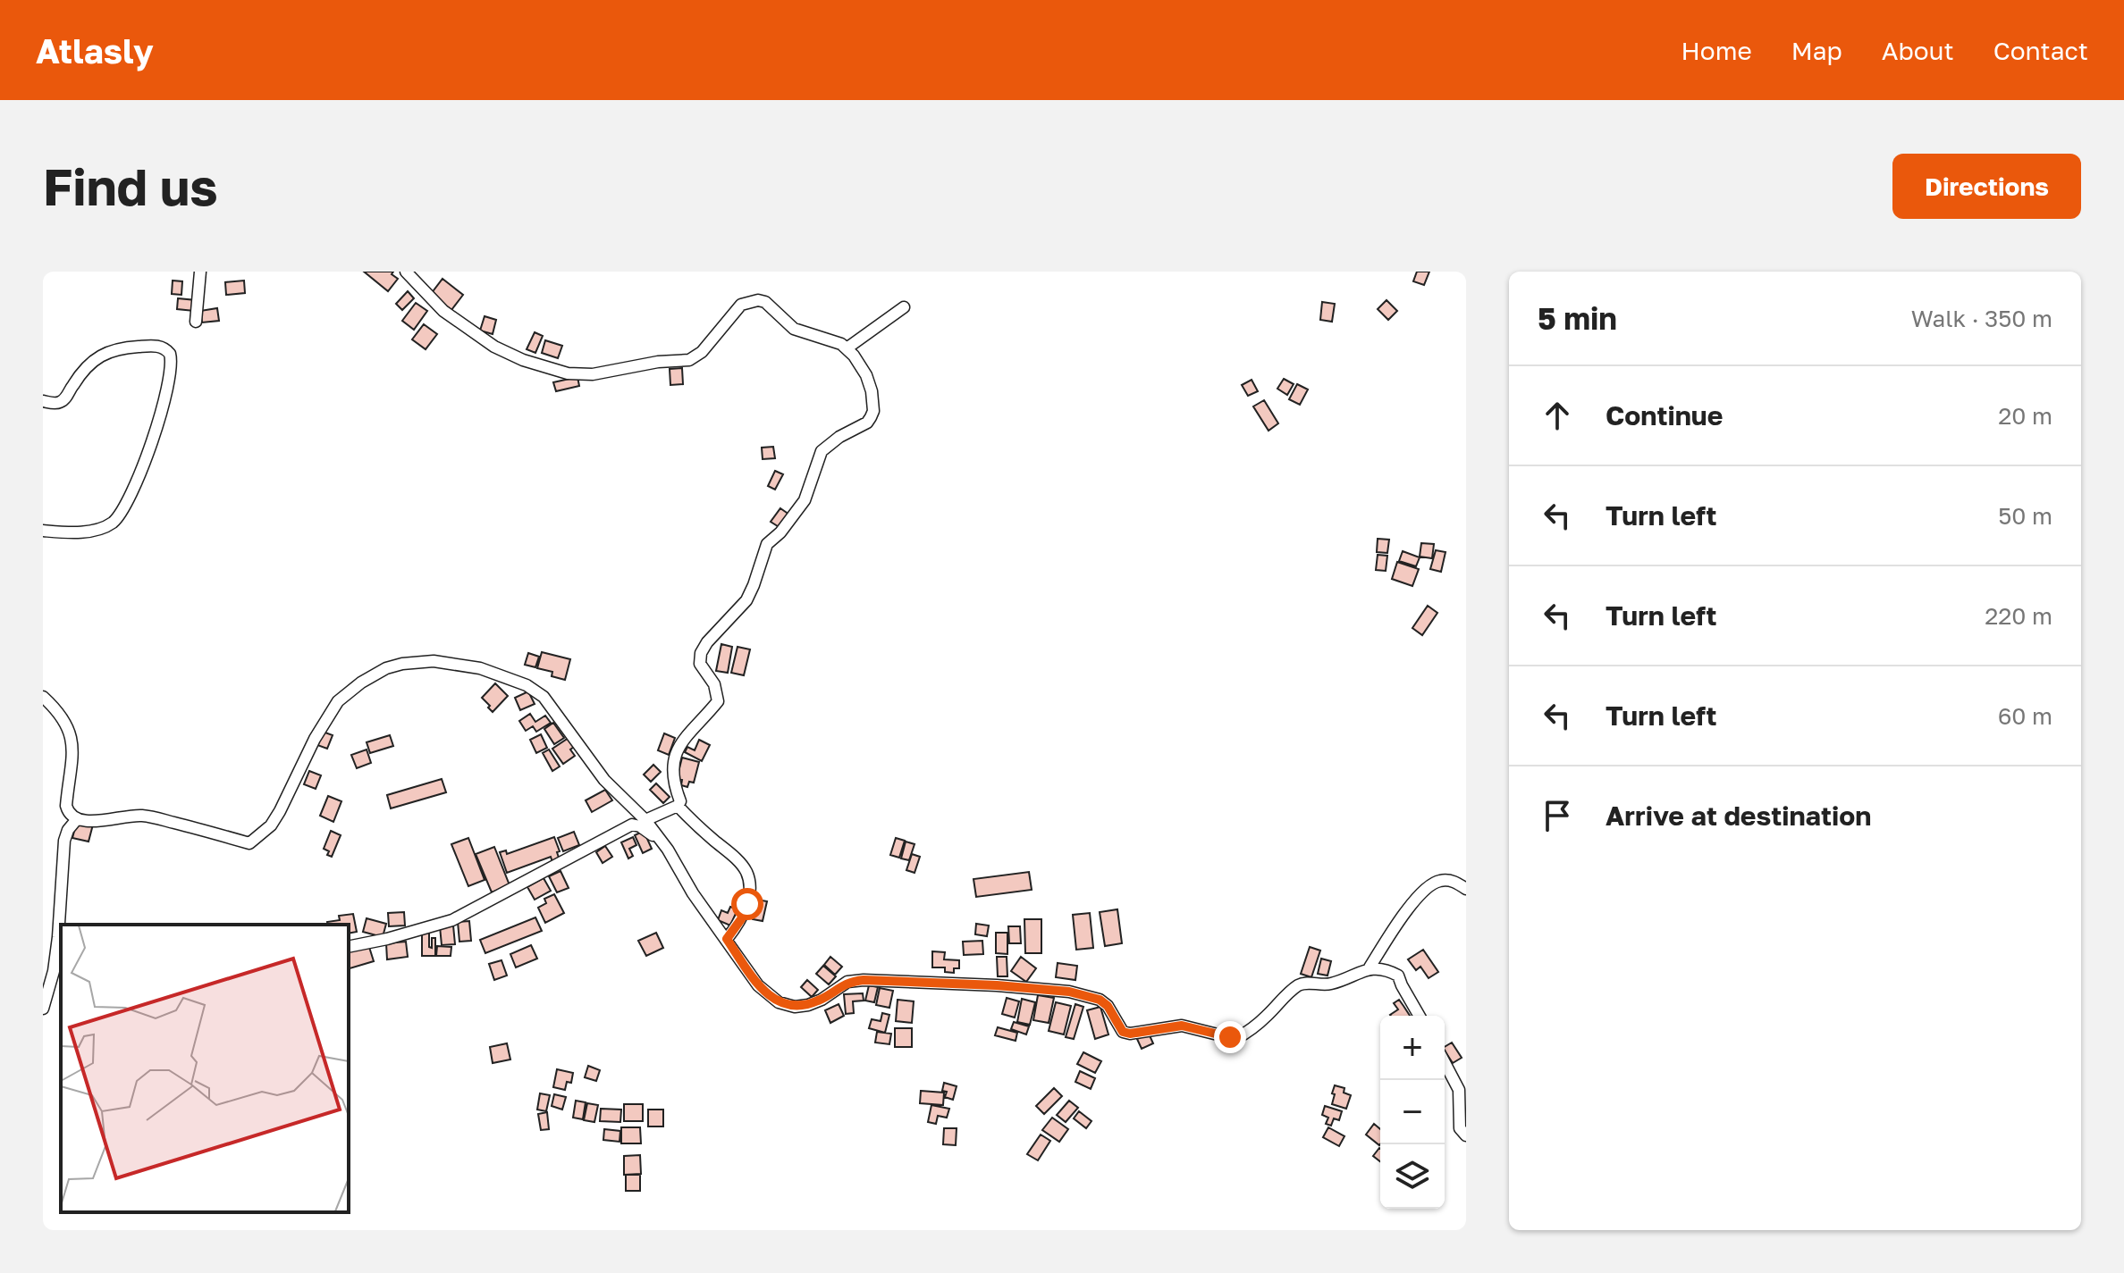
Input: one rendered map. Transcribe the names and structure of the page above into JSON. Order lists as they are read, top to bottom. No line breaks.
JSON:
{"page":{"header":"Atlasly","nav":["Home","Map","About","Contact"],"buttons":"Directions","title":"Find us","heading":["5 min","Walk · 350 m"],"list":[["Continue","20 m"],["Turn left","50 m"],["Turn left","220 m"],["Turn left","60 m"],"Arrive at destination"],"map_buttons":["+","−"]}}
